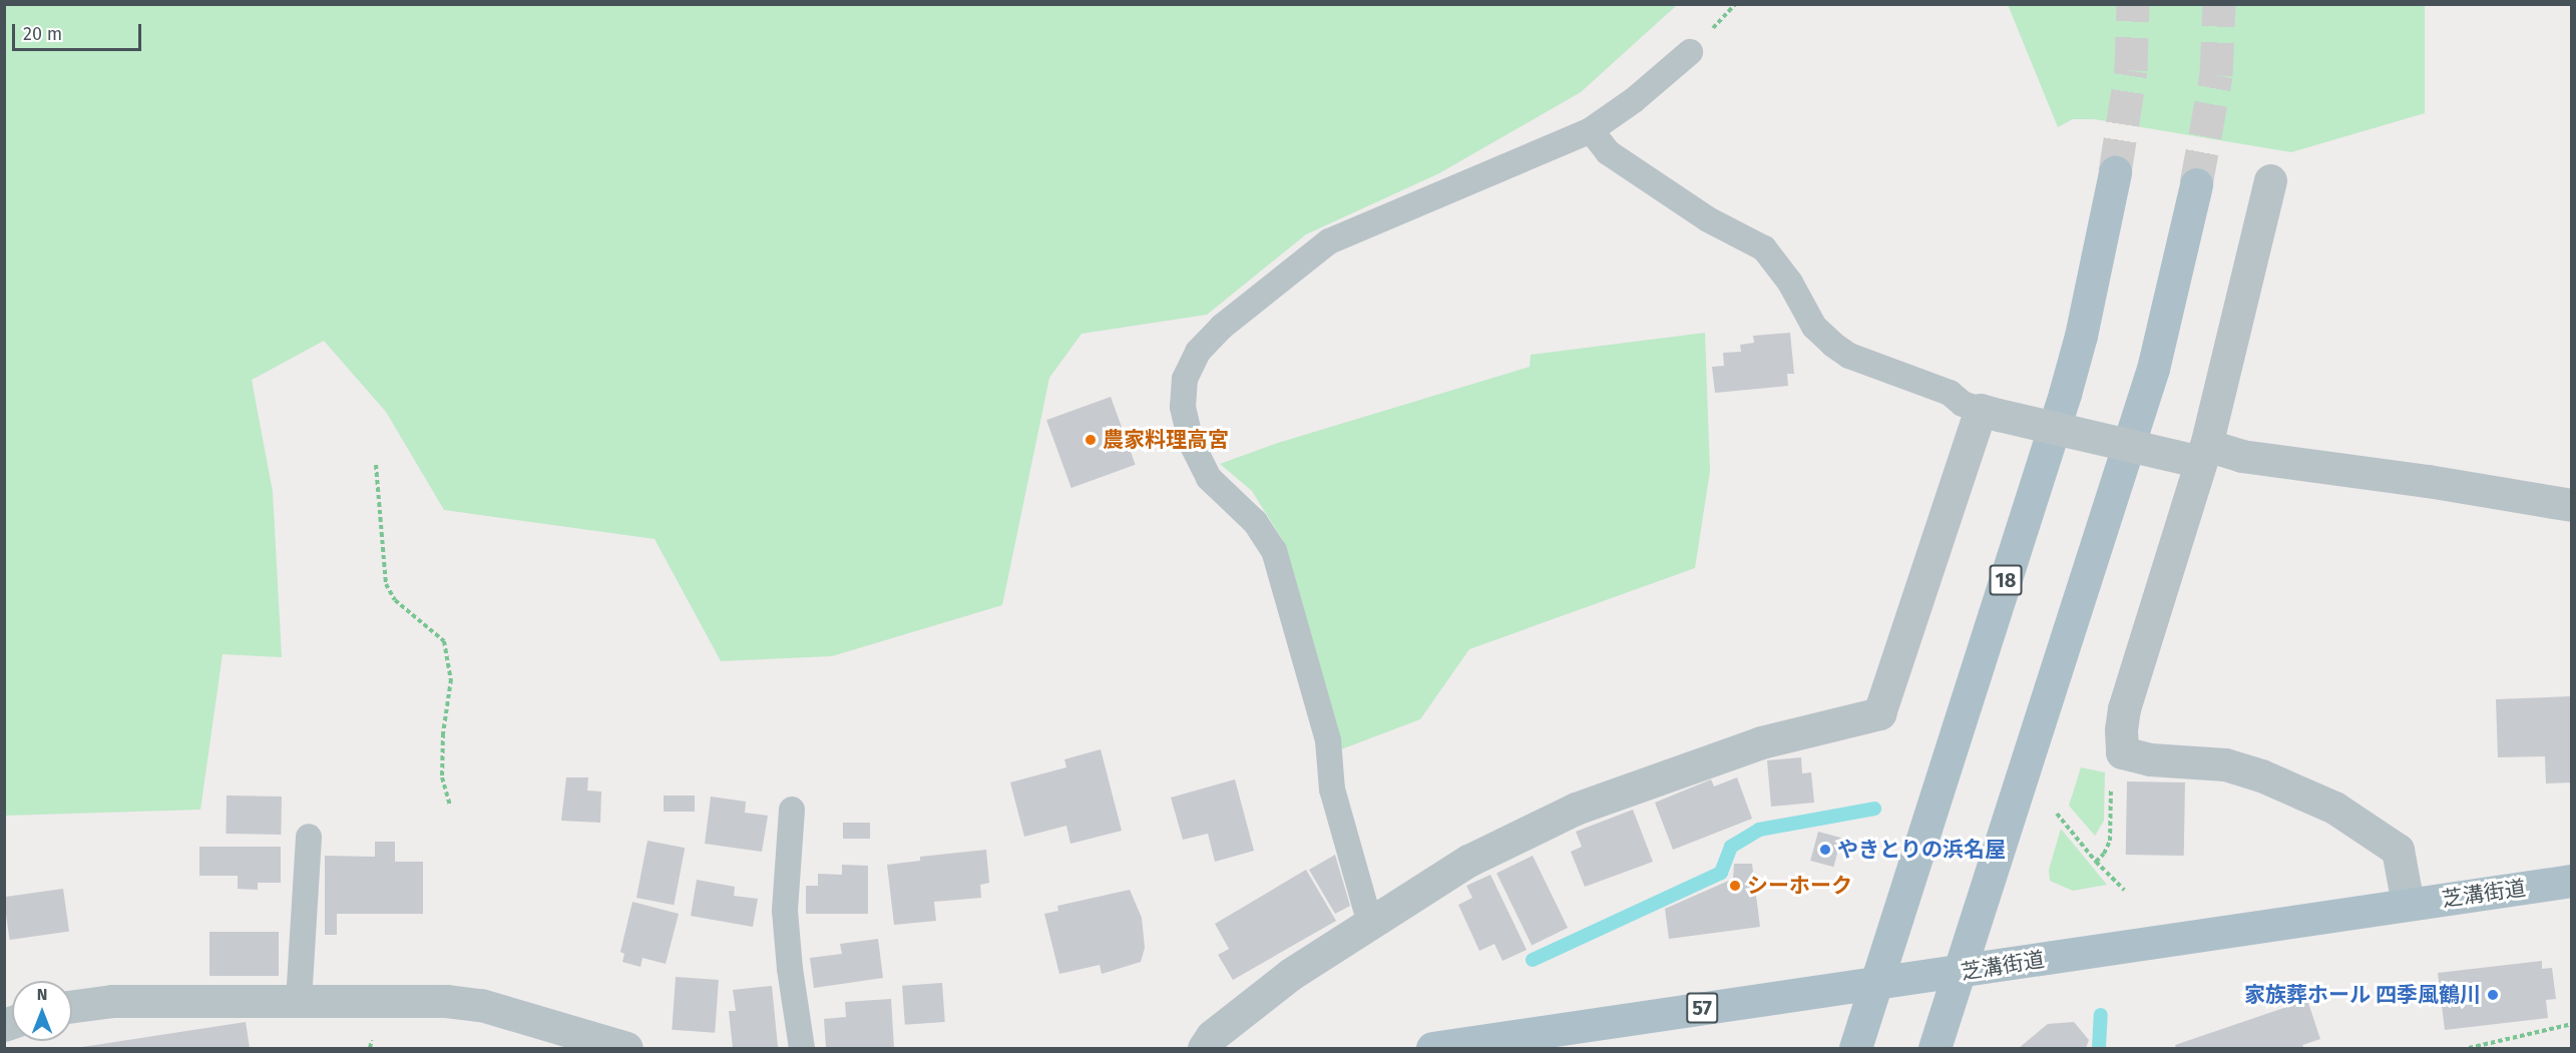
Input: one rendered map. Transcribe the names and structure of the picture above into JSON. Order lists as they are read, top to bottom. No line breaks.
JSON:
{"streets":{"main road":["18","芝溝街道","57"]},"crossings":[["18","芝溝街道"]],"places":["農家料理高宮","やきとりの浜名屋","シーホーク","家族葬ホール 四季風鶴川"],"scale_bar":"20 m","north":"top"}
